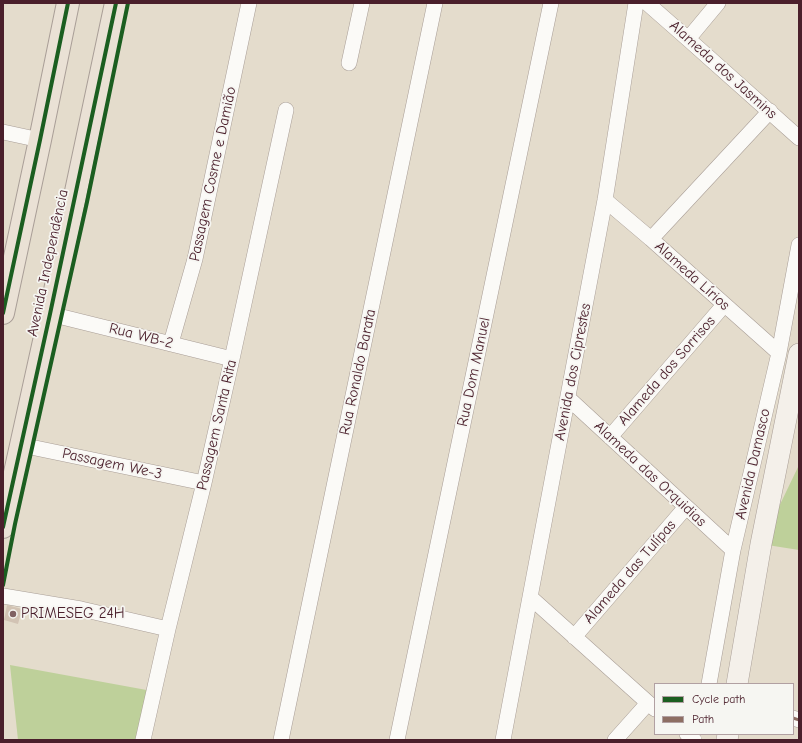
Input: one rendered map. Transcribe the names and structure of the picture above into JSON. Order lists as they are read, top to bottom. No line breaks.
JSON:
{"streets":{"main road":["Avenida Independência"],"street":["Alameda dos Jasmins","Passagem Cosme e Damião","Alameda Lírios","Rua WB-2","Alameda dos Sorrisos","Rua Ronaldo Barata","Rua Dom Manuel","Avenida dos Ciprestes","Passagem Santa Rita","Passagem We-3","Avenida Damasco","Alameda das Orquidias","Alameda das Tulípas"]},"crossings":[["Passagem Cosme e Damião","Rua WB-2"],["Avenida Independência","Rua WB-2"],["Avenida Independência","Passagem We-3"],["Alameda Lírios","Alameda dos Sorrisos"],["Alameda Lírios","Avenida dos Ciprestes"],["Alameda Lírios","Avenida Damasco"],["Rua WB-2","Passagem Santa Rita"],["Alameda dos Sorrisos","Alameda das Orquidias"],["Avenida dos Ciprestes","Alameda das Orquidias"],["Passagem Santa Rita","Passagem We-3"],["Avenida Damasco","Alameda das Orquidias"],["Alameda das Orquidias","Alameda das Tulípas"]],"places":["PRIMESEG 24H"],"legend":["Cycle path","Path"]}
